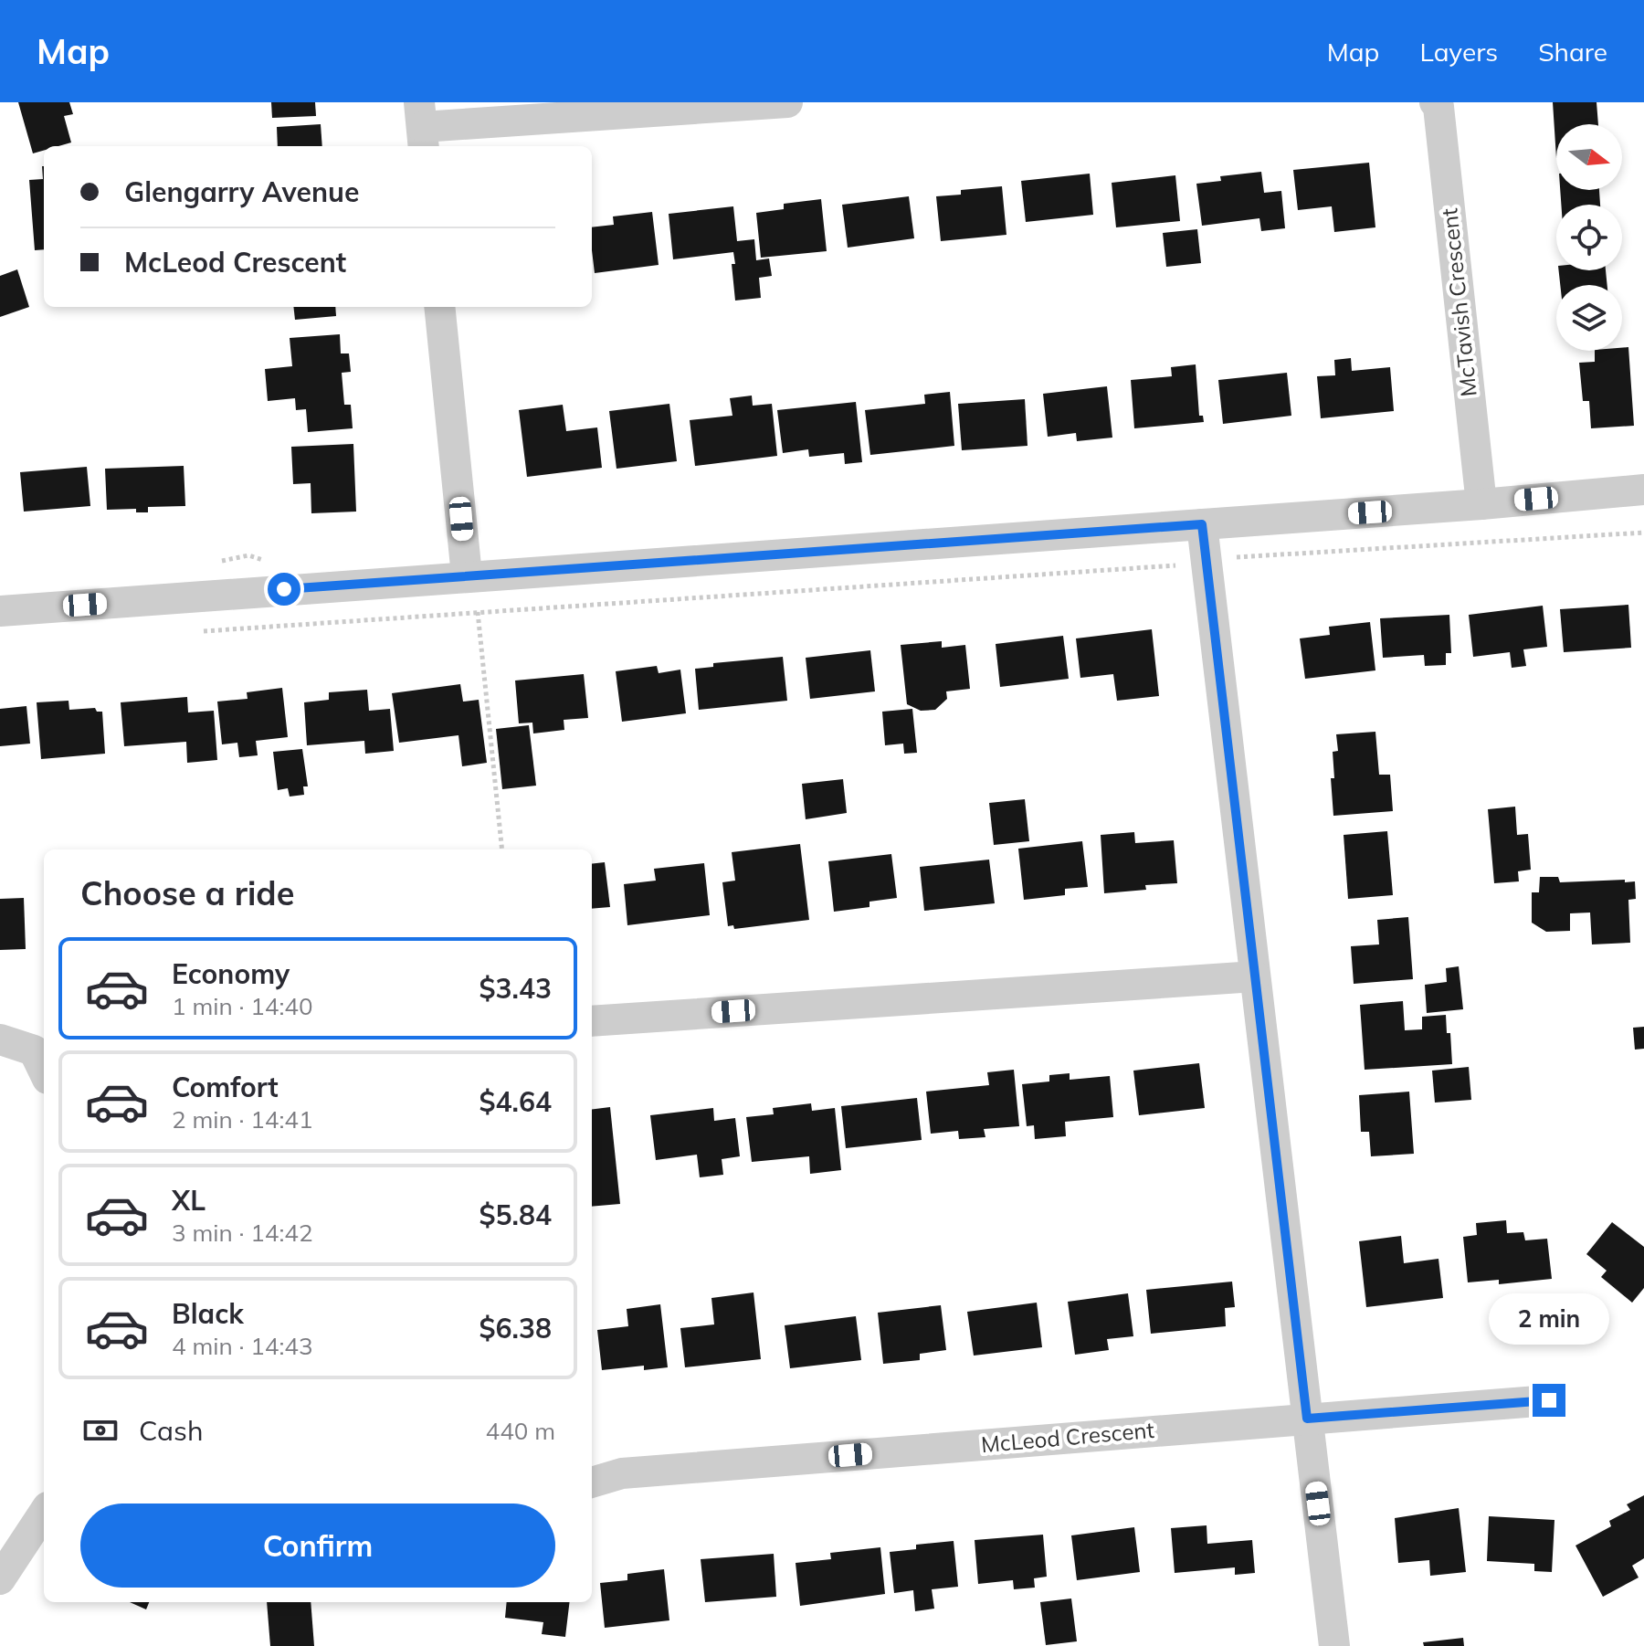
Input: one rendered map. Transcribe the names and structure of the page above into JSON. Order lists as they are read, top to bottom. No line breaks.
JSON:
{"streets":{"street":["McTavish Crescent","McLeod Crescent"]},"north":"right","page":{"header":"Map","nav":["Map","Layers","Share"],"banner":["Glengarry Avenue","McLeod Crescent"],"heading":"Choose a ride","list":[{"name":"Economy","note":"1 min · 14:40","value":"$3.43"},{"name":"Comfort","note":"2 min · 14:41","value":"$4.64"},{"name":"XL","note":"3 min · 14:42","value":"$5.84"},{"name":"Black","note":"4 min · 14:43","value":"$6.38"}],"bubble":"2 min","pay":["Cash","440 m"],"buttons":"Confirm"}}
